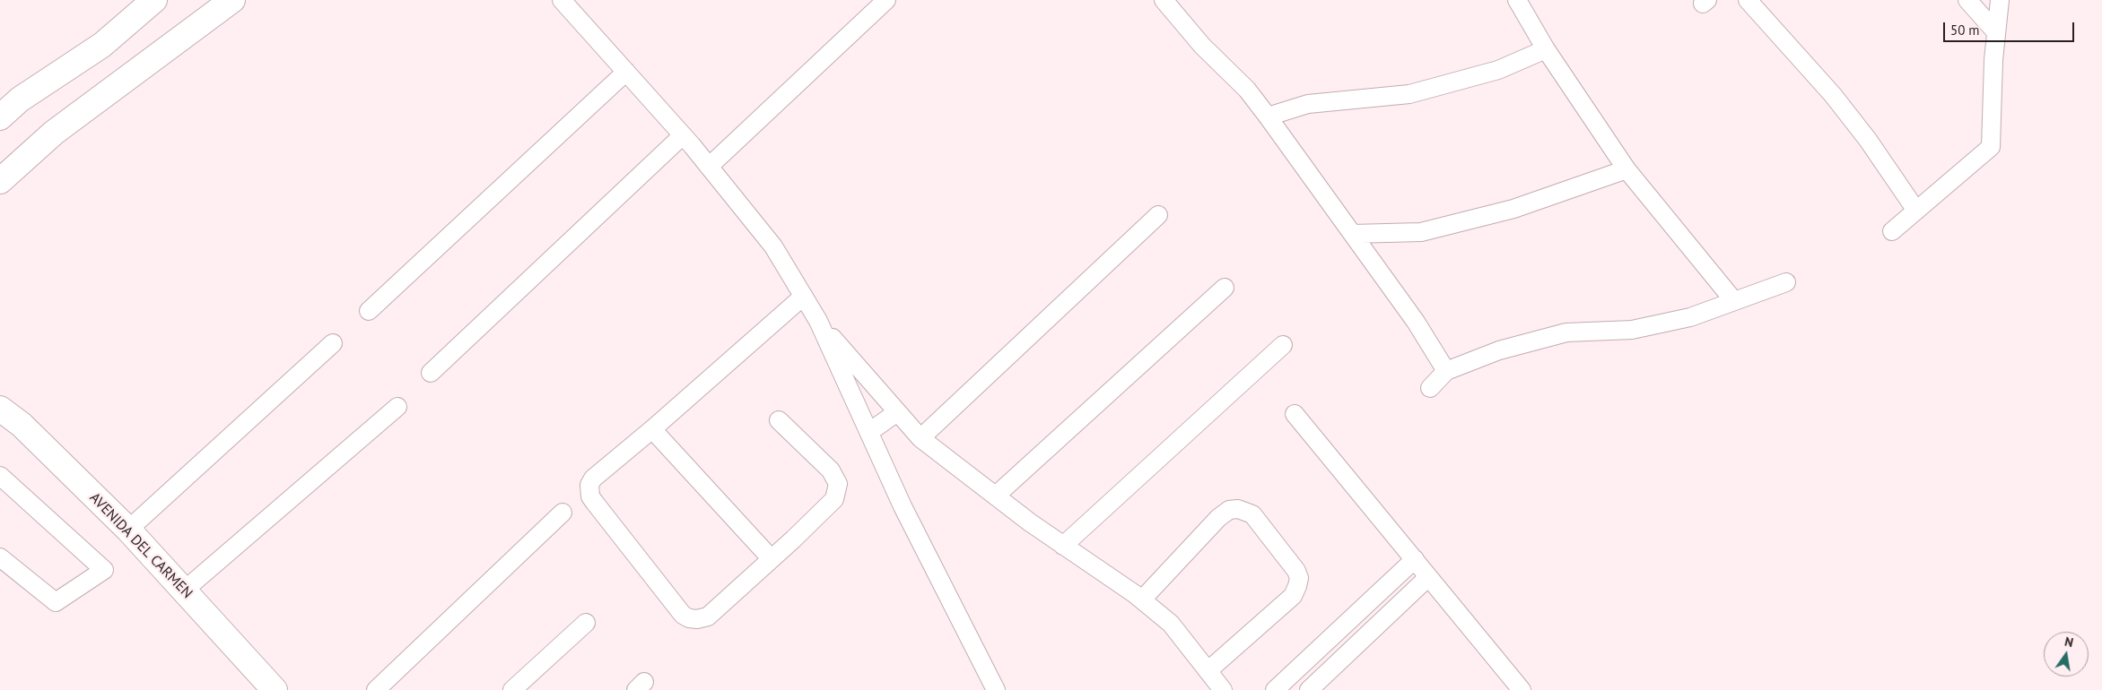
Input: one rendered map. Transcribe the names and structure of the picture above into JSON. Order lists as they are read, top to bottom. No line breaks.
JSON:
{"streets":{"main road":["AVENIDA DEL CARMEN"]},"scale_bar":"50 m","north":"top"}
